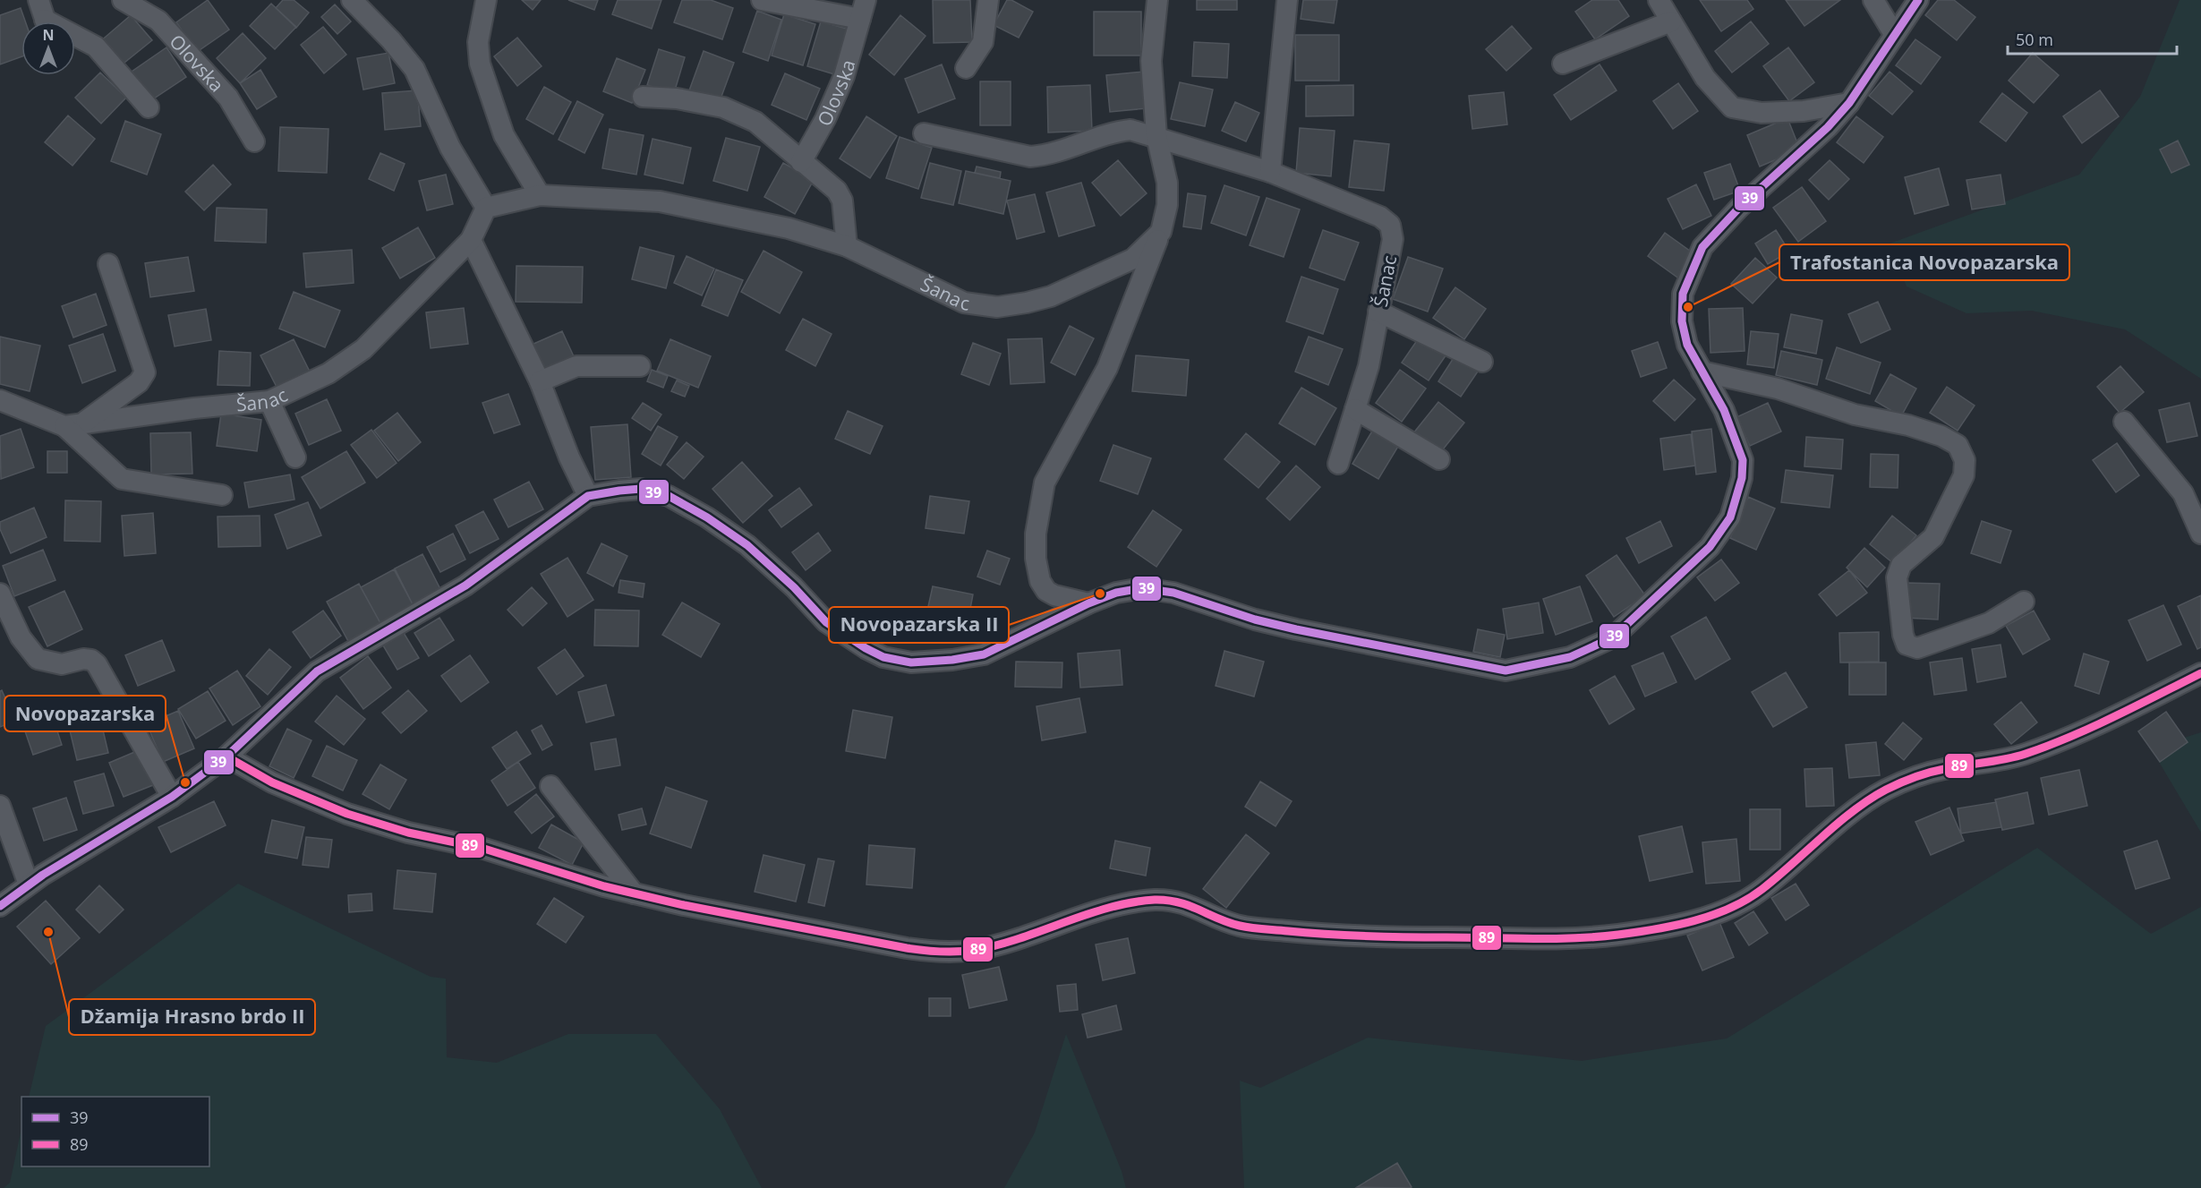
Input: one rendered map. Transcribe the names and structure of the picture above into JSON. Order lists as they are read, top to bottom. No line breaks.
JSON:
{"streets":{"street":["Olovska","Šanac"]},"places":["Trafostanica Novopazarska","Novopazarska II","Novopazarska","Džamija Hrasno brdo II"],"lines":["transit line 39","transit line 89"],"legend":["39","89"],"scale_bar":"50 m","north":"top"}
